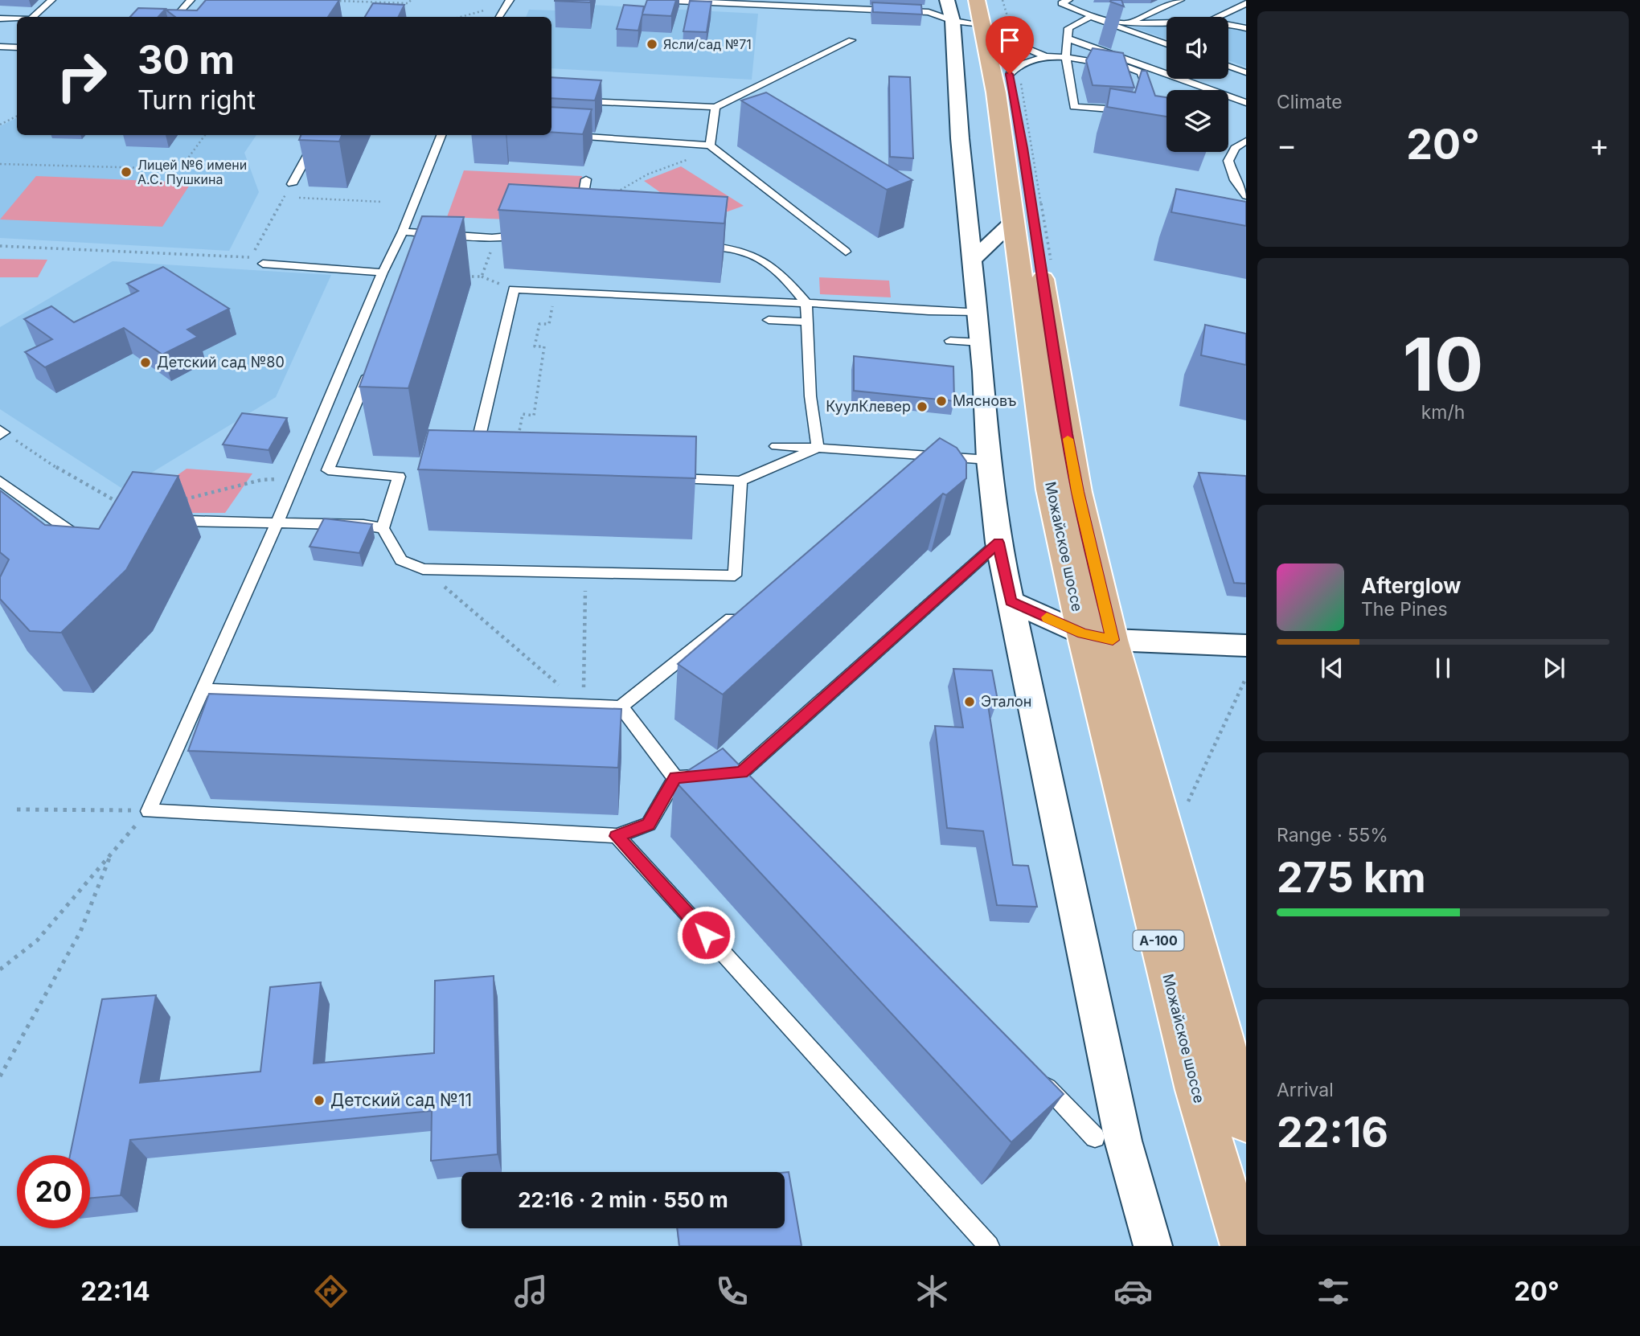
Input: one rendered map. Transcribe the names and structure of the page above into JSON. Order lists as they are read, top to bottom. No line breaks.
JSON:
{"streets":{"main road":["Можайское шоссе","А-100"]},"places":["Ясли/сад №71","Лицей №6 имени А.С. Пушкина","Детский сад №80","Мясновъ","КуулКлевер","Эталон","Детский сад №11"],"page":{"tile":["Climate",["10","km/h"],["Range · 55%","275 km"],["Arrival","22:16"]],"turn":["30 m","Turn right"],"heat":["−","20°","+"],"song":["Afterglow","The Pines"],"limit":"20","trip":"22:16 · 2 min · 550 m","tabs":["22:14","20°"]}}
